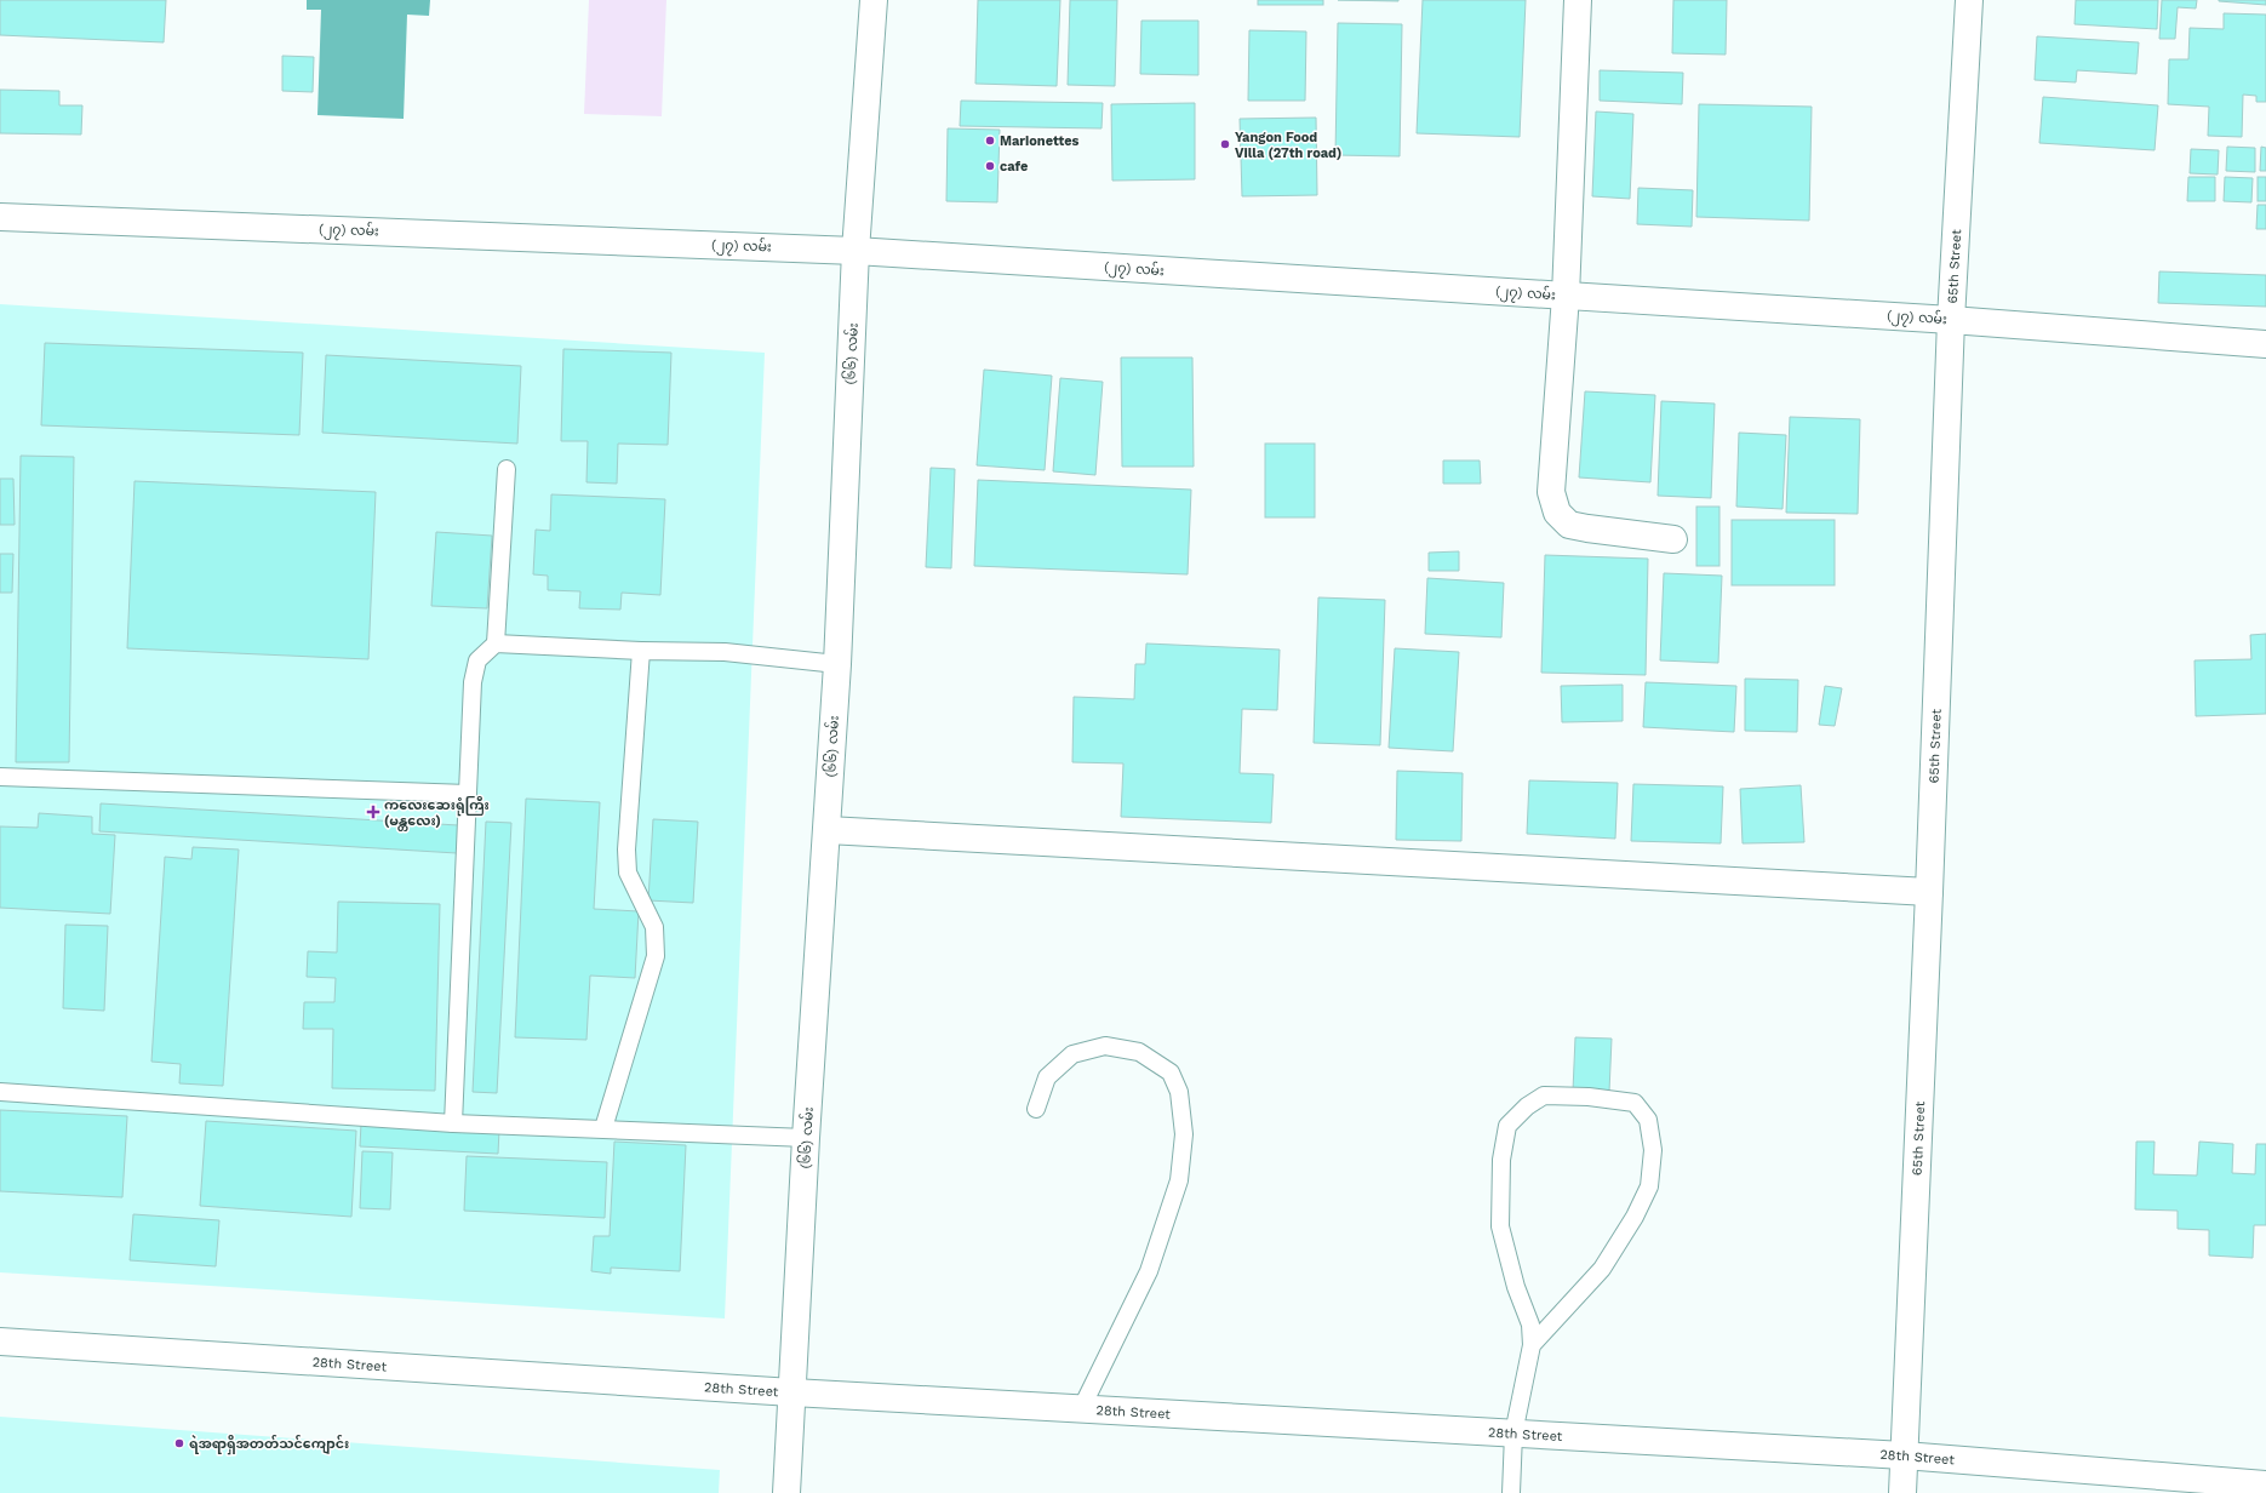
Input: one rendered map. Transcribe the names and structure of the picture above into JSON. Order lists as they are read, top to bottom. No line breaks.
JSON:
{"streets":{"street":["(၂၇) လမ်း","65th Street","(၆၆) လမ်း","28th Street"]},"crossings":[["(၂၇) လမ်း","65th Street"],["(၂၇) လမ်း","(၆၆) လမ်း"],["65th Street","28th Street"],["(၆၆) လမ်း","28th Street"]],"places":{"other":["Marionettes","Yangon Food Villa (27th road)","cafe","ရဲအရာရှိအတတ်သင်ကျောင်း"],"health":["ကလေးဆေးရုံကြီး (မန္တလေး)"]}}
